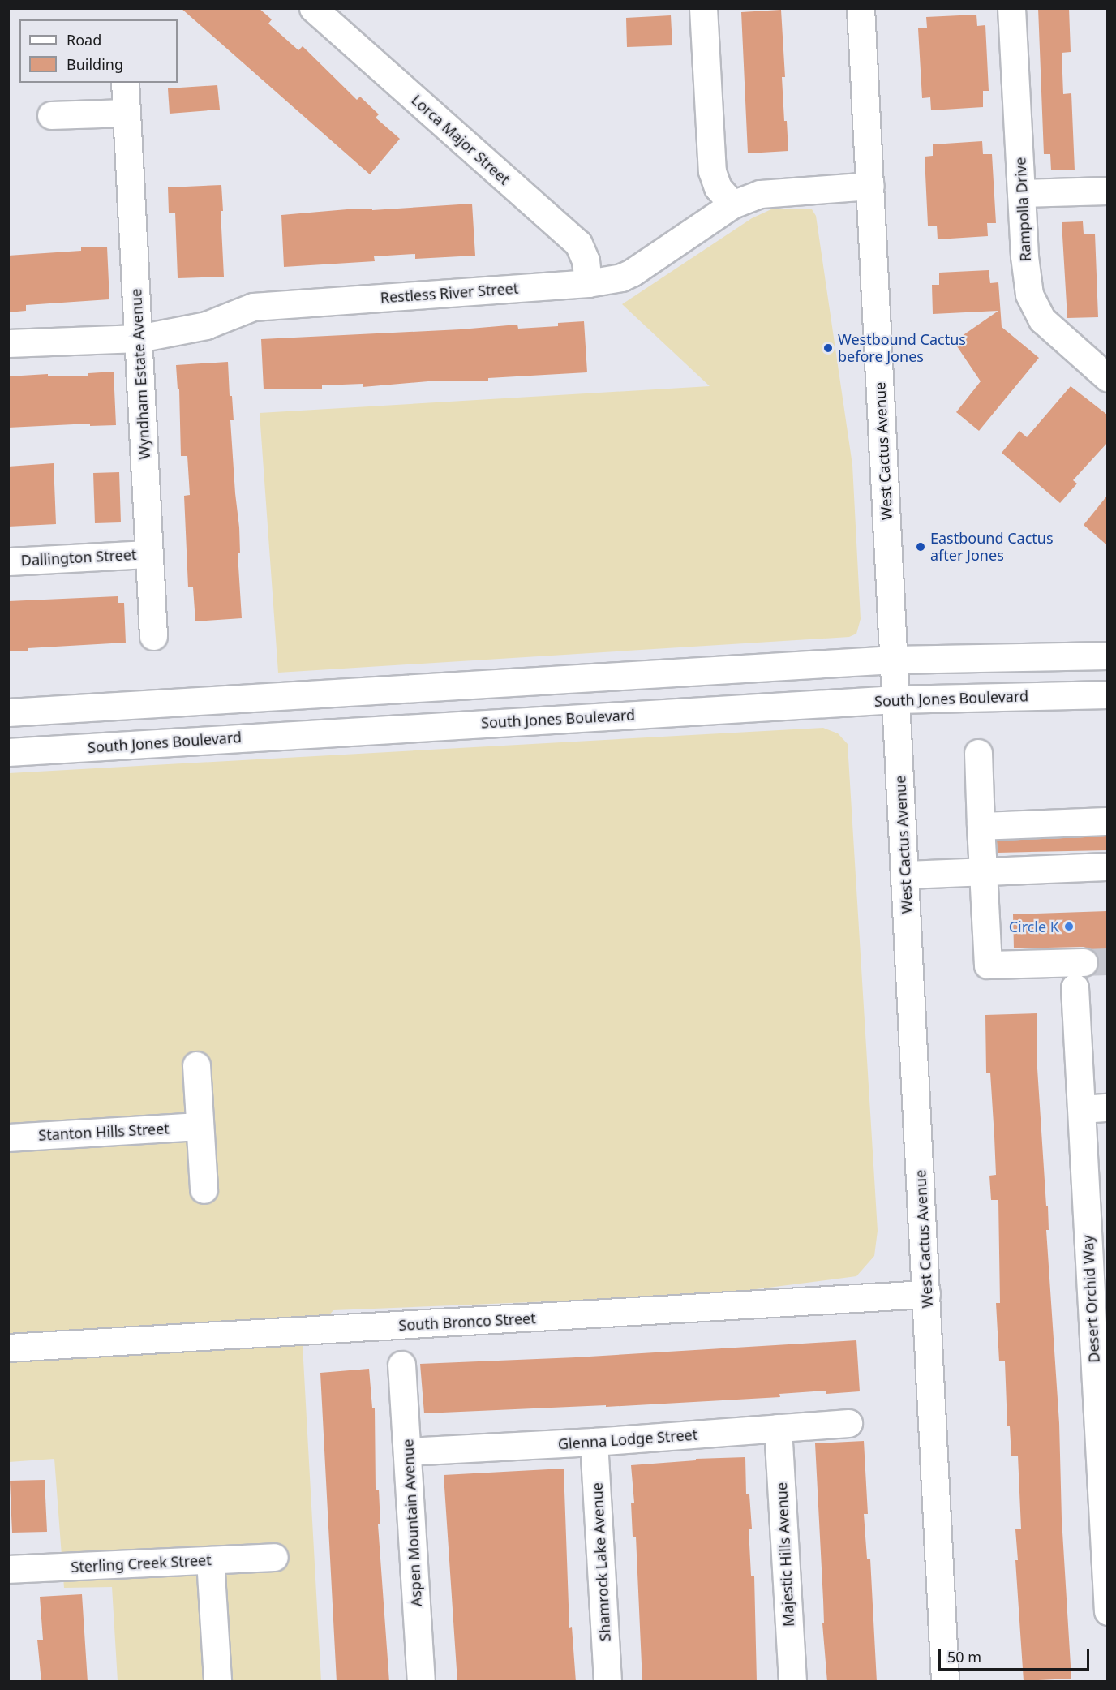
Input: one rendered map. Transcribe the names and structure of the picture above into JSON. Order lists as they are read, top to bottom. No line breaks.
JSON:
{"streets":{"street":["Lorca Major Street","Rampolla Drive","Restless River Street","Wyndham Estate Avenue","West Cactus Avenue","Dallington Street","South Jones Boulevard","Stanton Hills Street","Desert Orchid Way","South Bronco Street","Glenna Lodge Street","Aspen Mountain Avenue","Majestic Hills Avenue","Shamrock Lake Avenue","Sterling Creek Street"]},"crossings":[["Lorca Major Street","Restless River Street"],["Restless River Street","Wyndham Estate Avenue"],["Restless River Street","West Cactus Avenue"],["Wyndham Estate Avenue","Dallington Street"],["West Cactus Avenue","South Jones Boulevard"],["West Cactus Avenue","South Bronco Street"],["Glenna Lodge Street","Aspen Mountain Avenue"],["Glenna Lodge Street","Majestic Hills Avenue"],["Glenna Lodge Street","Shamrock Lake Avenue"]],"places":["Westbound Cactus before Jones","Eastbound Cactus after Jones","Circle K"],"legend":["Road","Building"],"scale_bar":"50 m"}
